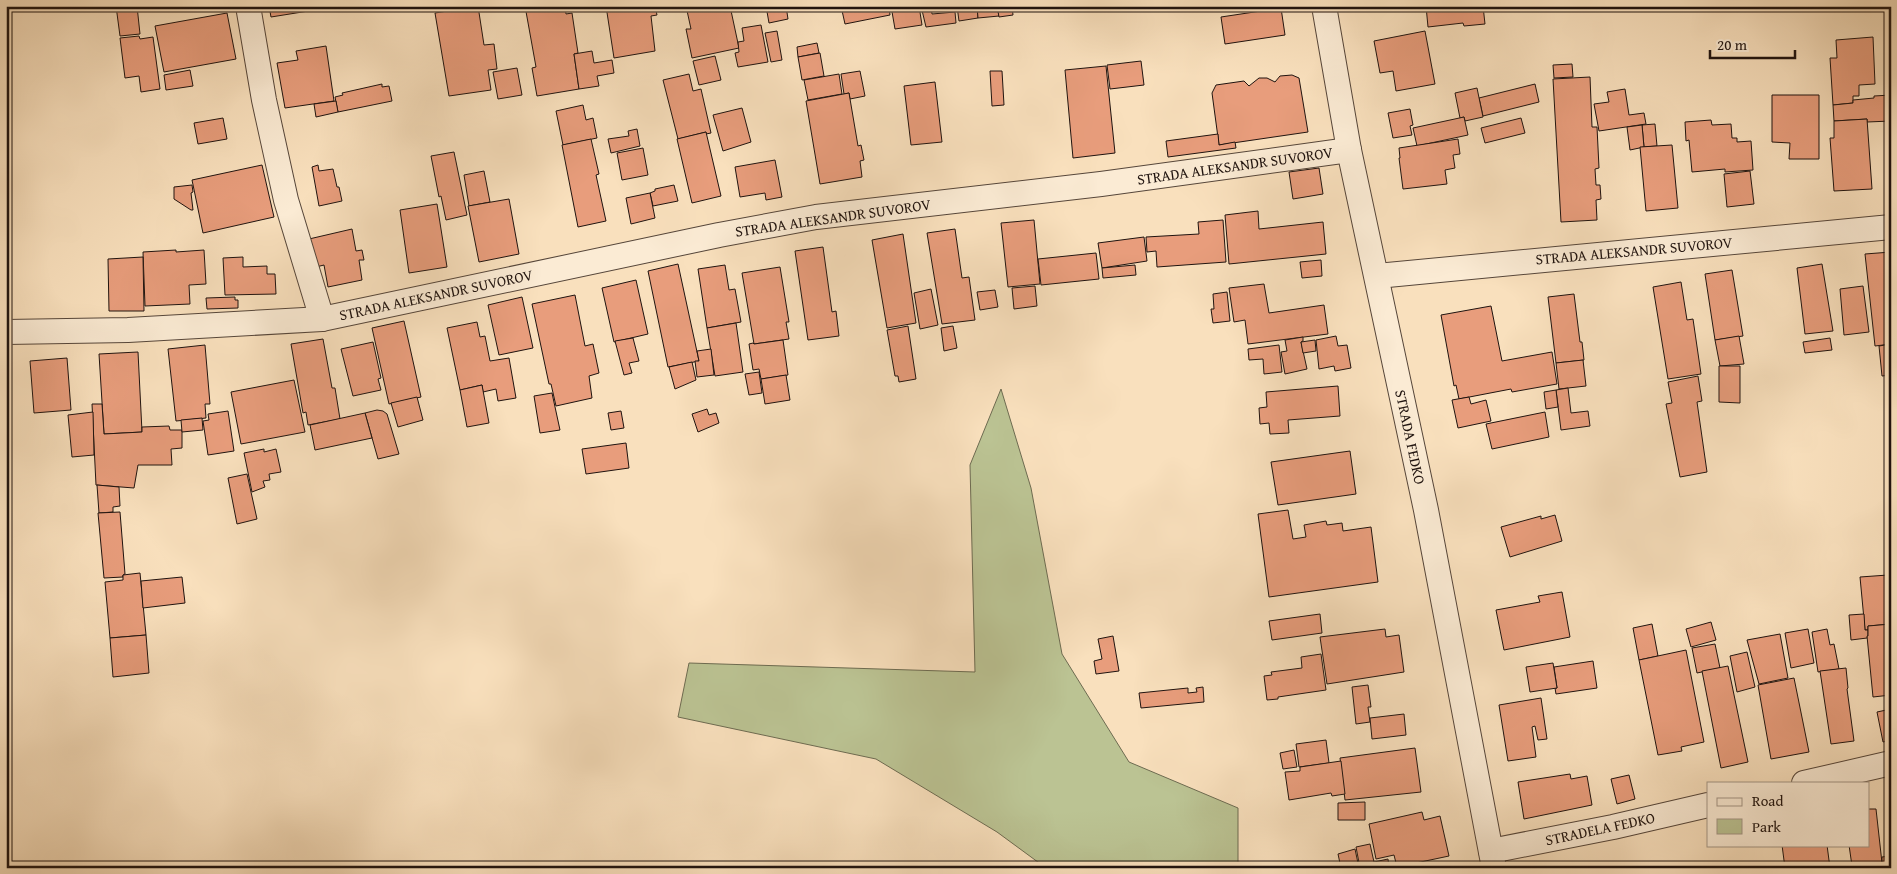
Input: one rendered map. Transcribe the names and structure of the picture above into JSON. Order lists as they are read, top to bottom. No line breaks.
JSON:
{"streets":{"street":["STRADA ALEKSANDR SUVOROV","STRADA FEDKO","STRADELA FEDKO"]},"crossings":[["STRADA ALEKSANDR SUVOROV","STRADA FEDKO"],["STRADA FEDKO","STRADELA FEDKO"]],"legend":["Road","Park"],"scale_bar":"20 m"}
